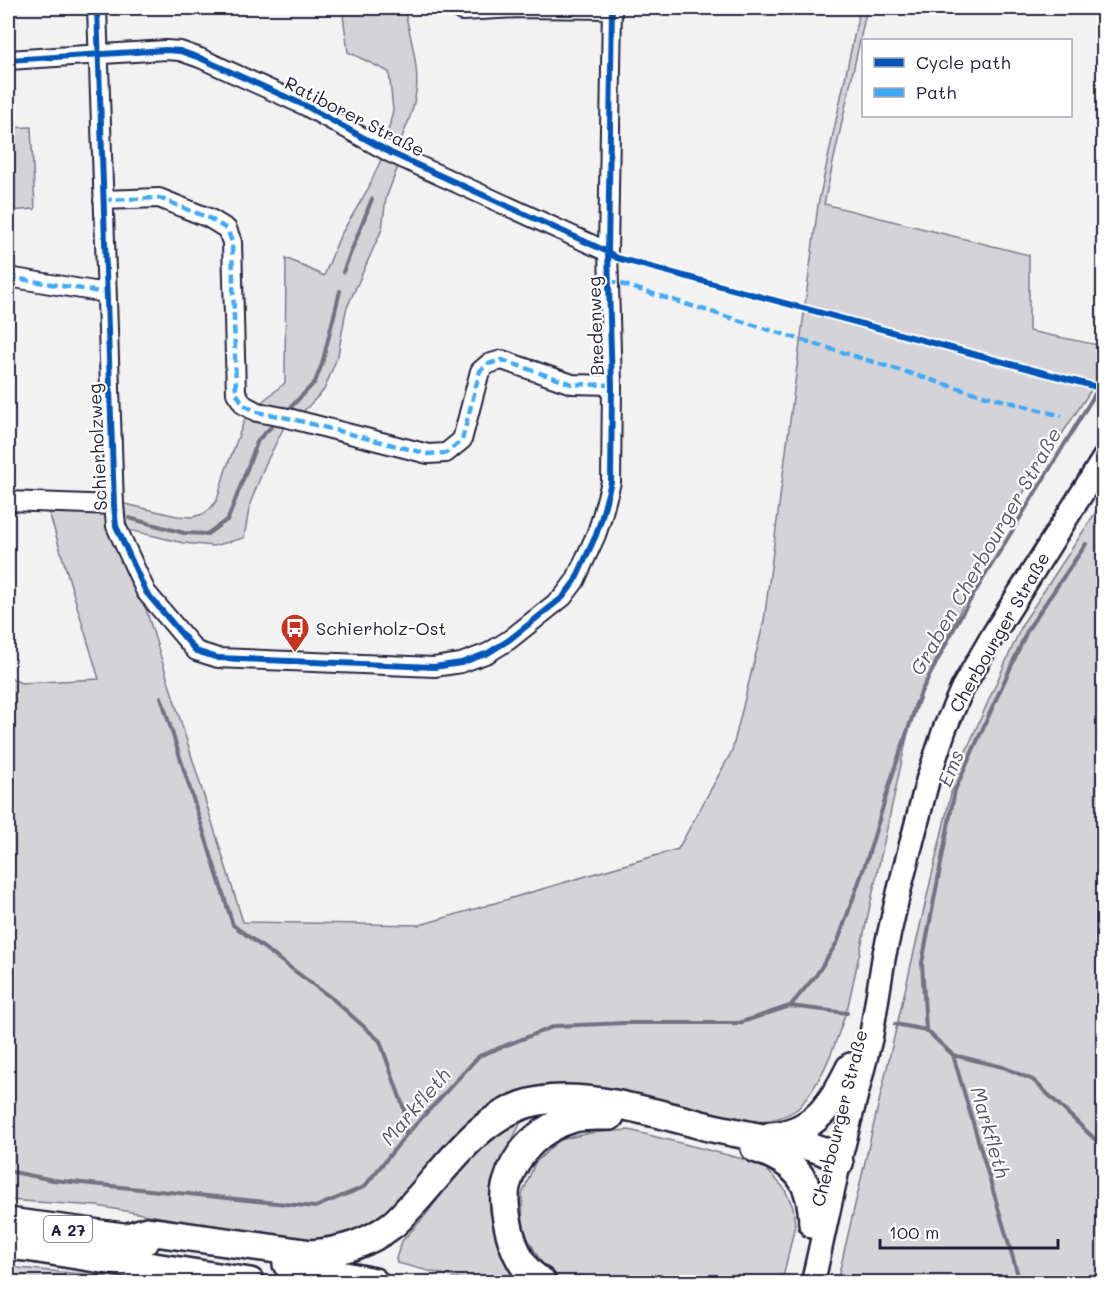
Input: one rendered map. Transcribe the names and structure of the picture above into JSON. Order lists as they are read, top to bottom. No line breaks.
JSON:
{"streets":{"highway":["A 27"],"main road":["Cherbourger Straße"],"street":["Ratiborer Straße","Bredenweg","Schierholzweg"]},"crossings":[["Ratiborer Straße","Bredenweg"],["Ratiborer Straße","Schierholzweg"],["Bredenweg","Schierholzweg"]],"water":["Graben Cherbourger Straße","Ems","Markfleth"],"places":{"bus stop":["Schierholz-Ost"]},"legend":["Cycle path","Path"],"scale_bar":"100 m"}
